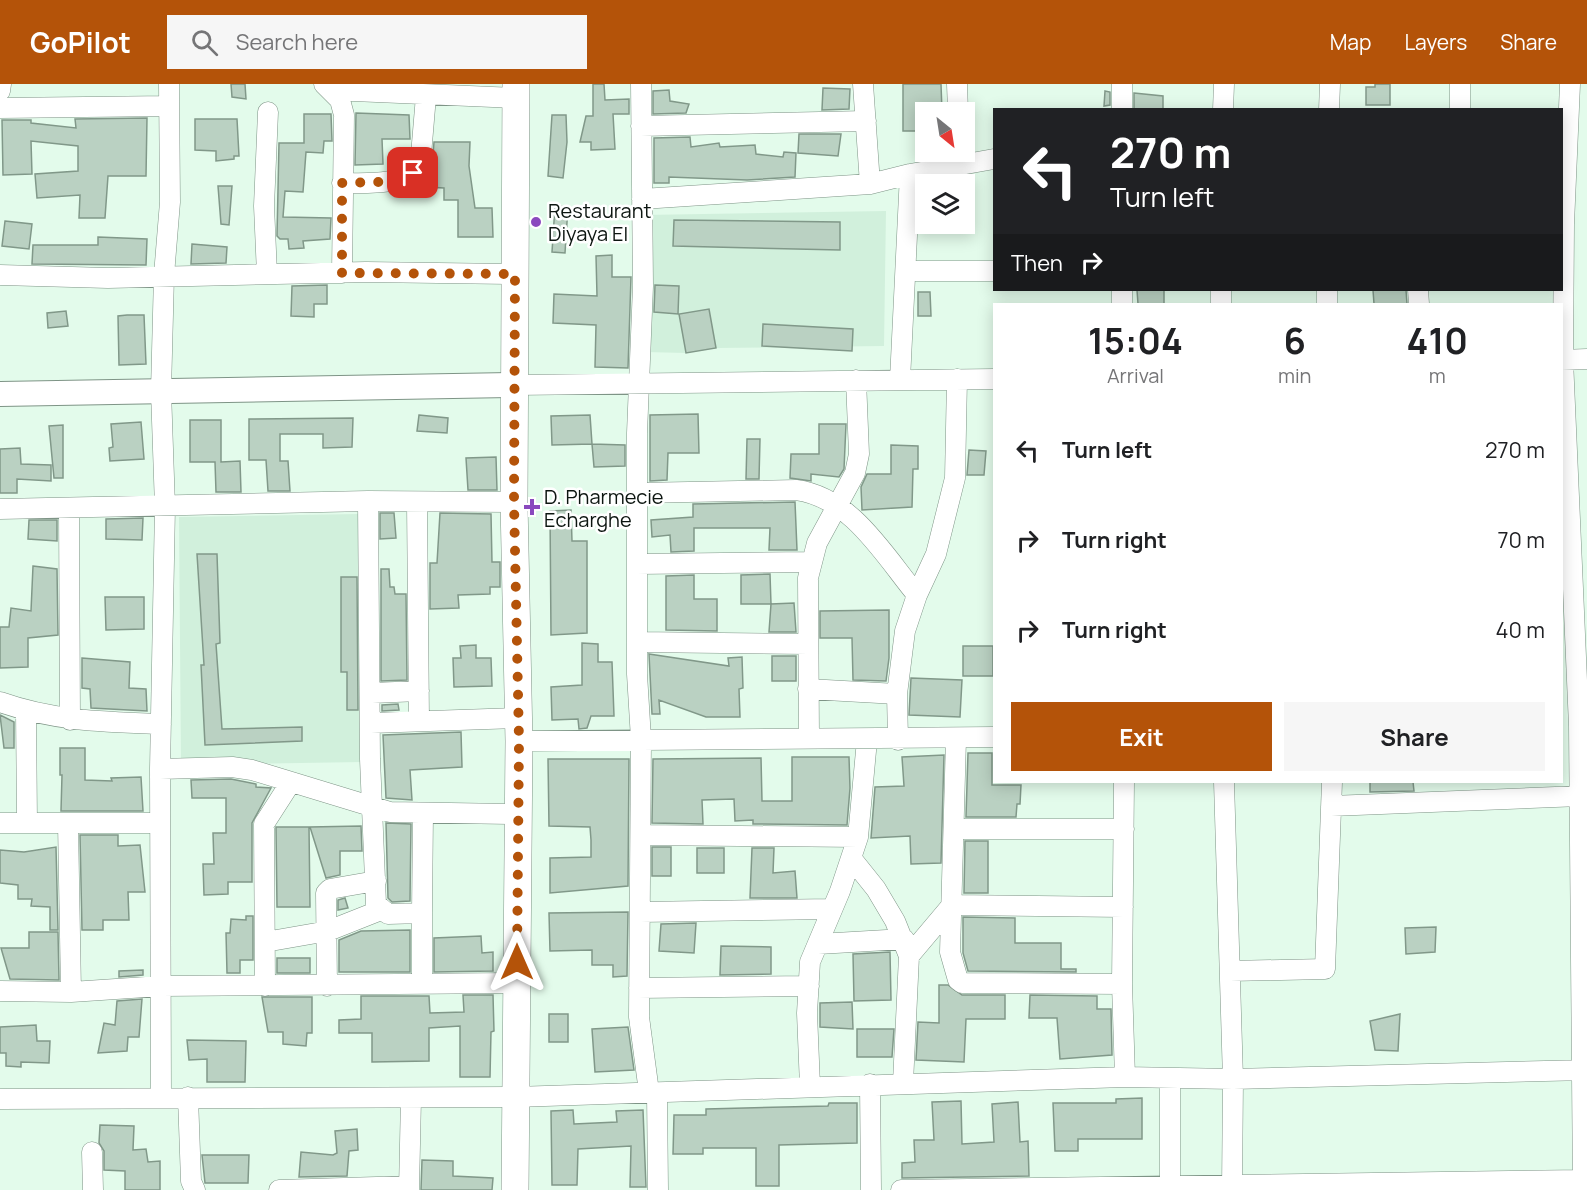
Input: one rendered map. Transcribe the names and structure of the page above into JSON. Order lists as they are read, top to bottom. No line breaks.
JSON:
{"places":{"other":["Restaurant Diyaya El"],"health":["D. Pharmecie Echarghe"]},"north":"bottom right","page":{"header":"GoPilot","search":"Search here","nav":["Map","Layers","Share"],"turn":["270 m","Turn left"],"then":"Then","eta":["15:04","Arrival","6","min","410","m"],"list":[{"name":"Turn left","value":"270 m"},{"name":"Turn right","value":"70 m"},{"name":"Turn right","value":"40 m"}],"buttons":["Exit","Share"]}}
